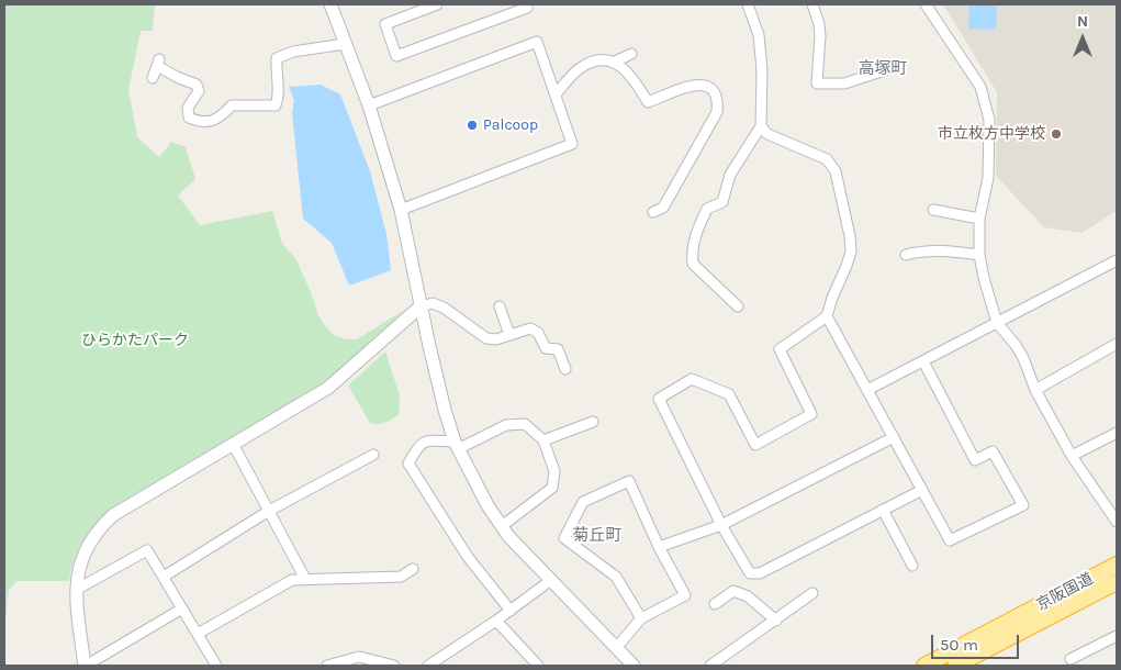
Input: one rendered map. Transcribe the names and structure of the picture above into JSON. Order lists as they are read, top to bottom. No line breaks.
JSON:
{"streets":{"highway":["京阪国道"]},"districts":["高塚町","菊丘町"],"parks":["ひらかたパーク"],"places":["Palcoop","市立枚方中学校"],"scale_bar":"50 m","north":"top"}
